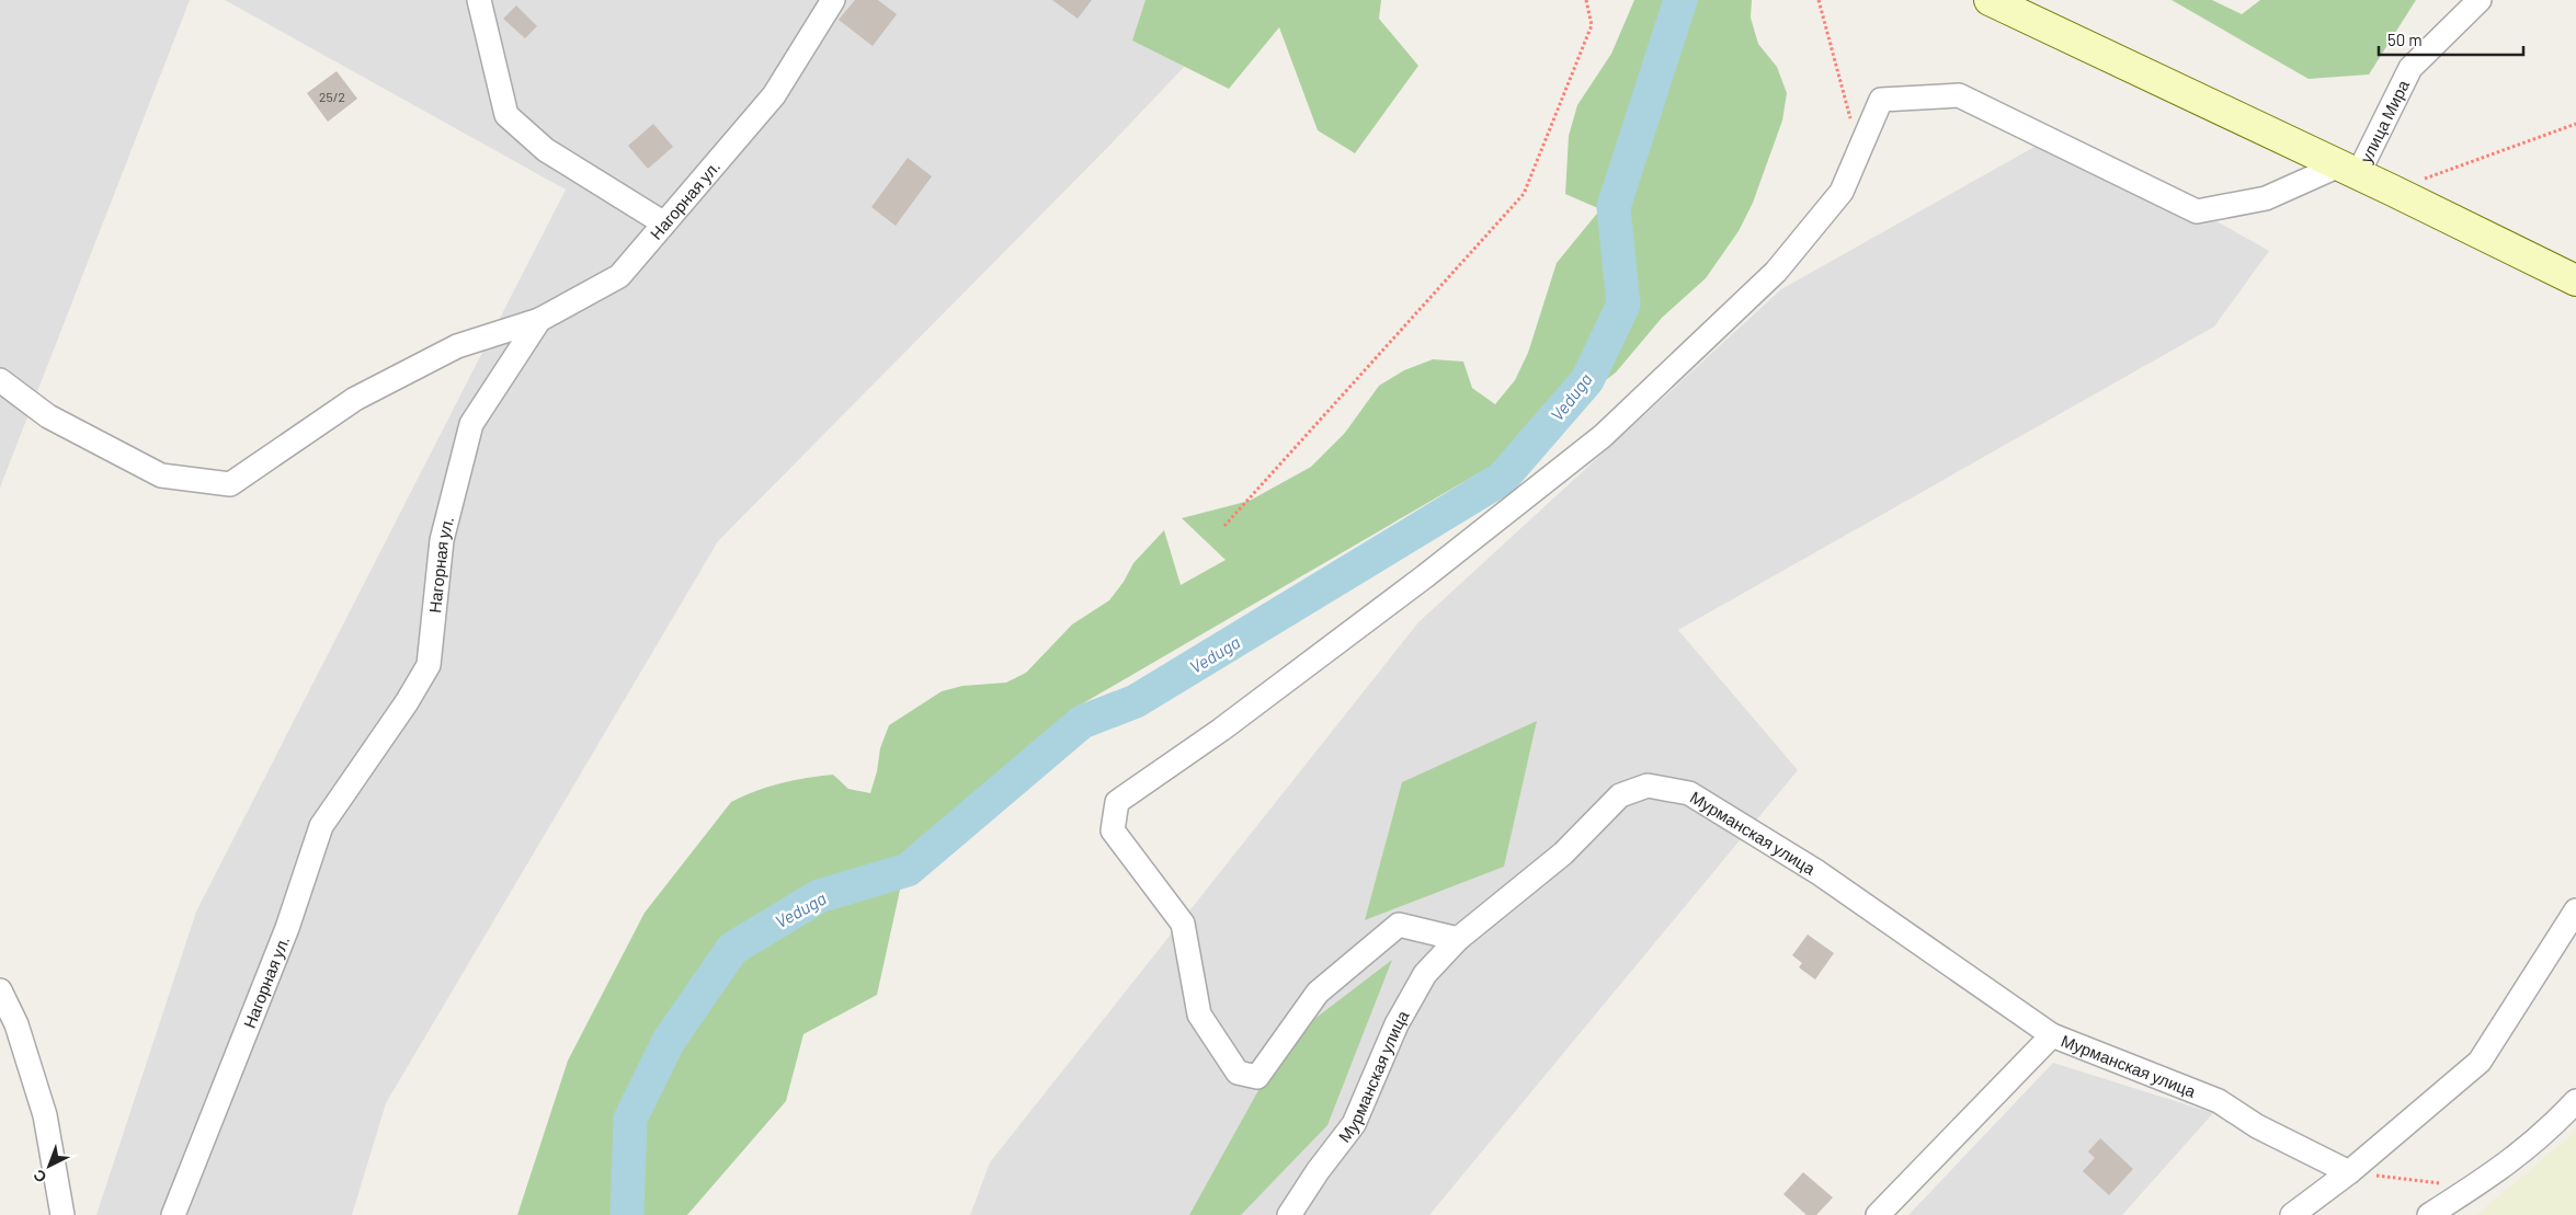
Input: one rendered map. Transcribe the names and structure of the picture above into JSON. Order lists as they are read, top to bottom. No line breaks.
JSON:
{"streets":{"street":["улица Мира","Нагорная ул.","Мурманская улица"]},"water":["Veduga"],"house_numbers":["25/2"],"scale_bar":"50 m","north":"bottom left"}
